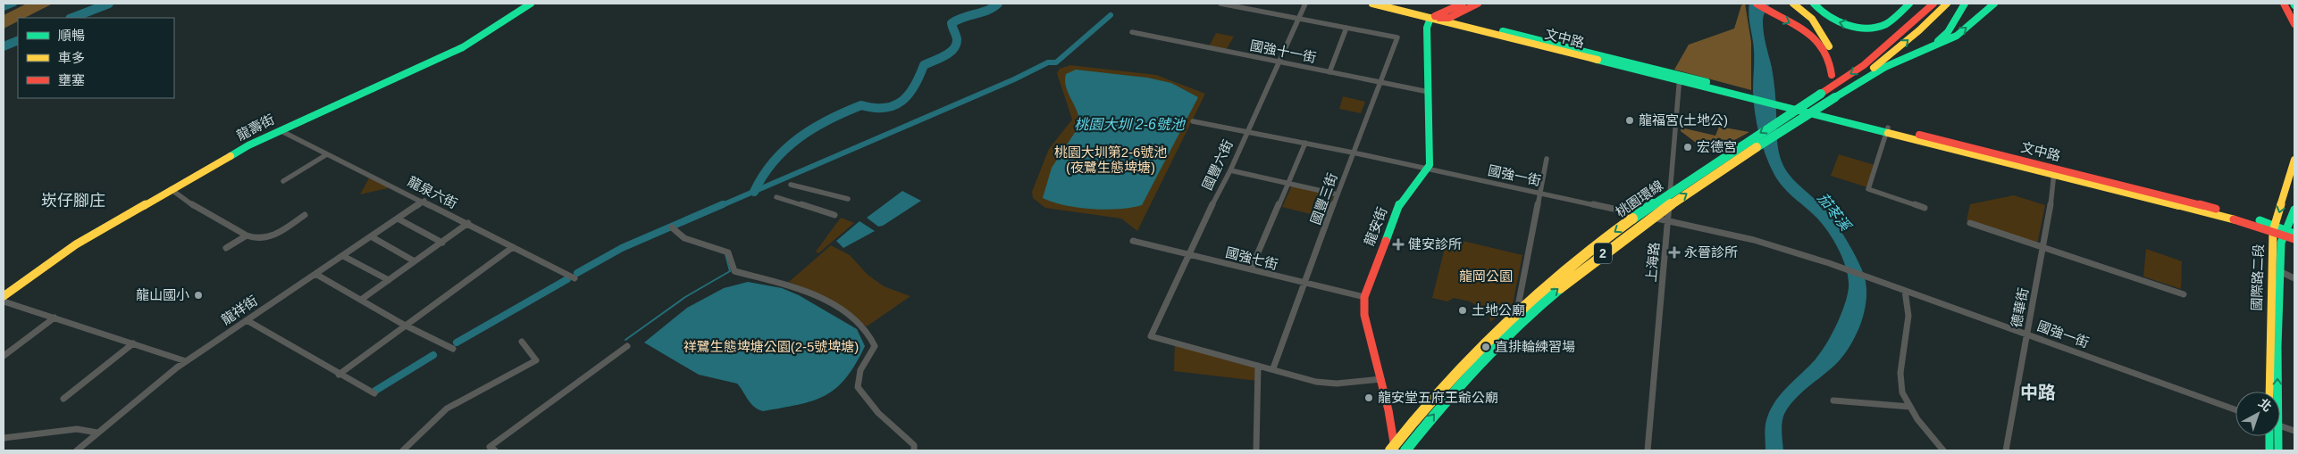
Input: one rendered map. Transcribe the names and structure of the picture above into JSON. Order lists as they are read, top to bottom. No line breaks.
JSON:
{"streets":{"main road":["文中路","龍壽街","桃園環線","龍安街","2","國際路二段"],"street":["國強十一街","國豐六街","國強一街","龍泉六街","國豐三街","國強七街","上海路","德華街","龍祥街"]},"crossings":[["文中路","上海路"],["文中路","國際路二段"],["文中路","德華街"],["國強十一街","國豐六街"],["國強十一街","國豐三街"],["龍壽街","龍泉六街"],["國豐六街","國強一街"],["國豐六街","國強七街"],["國強一街","國豐三街"],["國強一街","龍安街"],["國強一街","上海路"],["國強一街","德華街"],["龍泉六街","龍祥街"],["國豐三街","國強七街"],["龍安街","國強七街"]],"districts":["崁仔腳庄","中路"],"water":["桃園大圳 2-6號池","茄苳溪"],"parks":["桃園大圳第2-6號池 (夜鷺生態埤塘)","龍岡公園","祥鷺生態埤塘公園(2-5號埤塘)"],"places":{"other":["龍福宮(土地公)","宏德宮","龍山國小","土地公廟","直排輪練習場","龍安堂五府王爺公廟"],"health":["健安診所","永晉診所"]},"legend":["順暢","車多","壅塞"],"north":"top right"}
